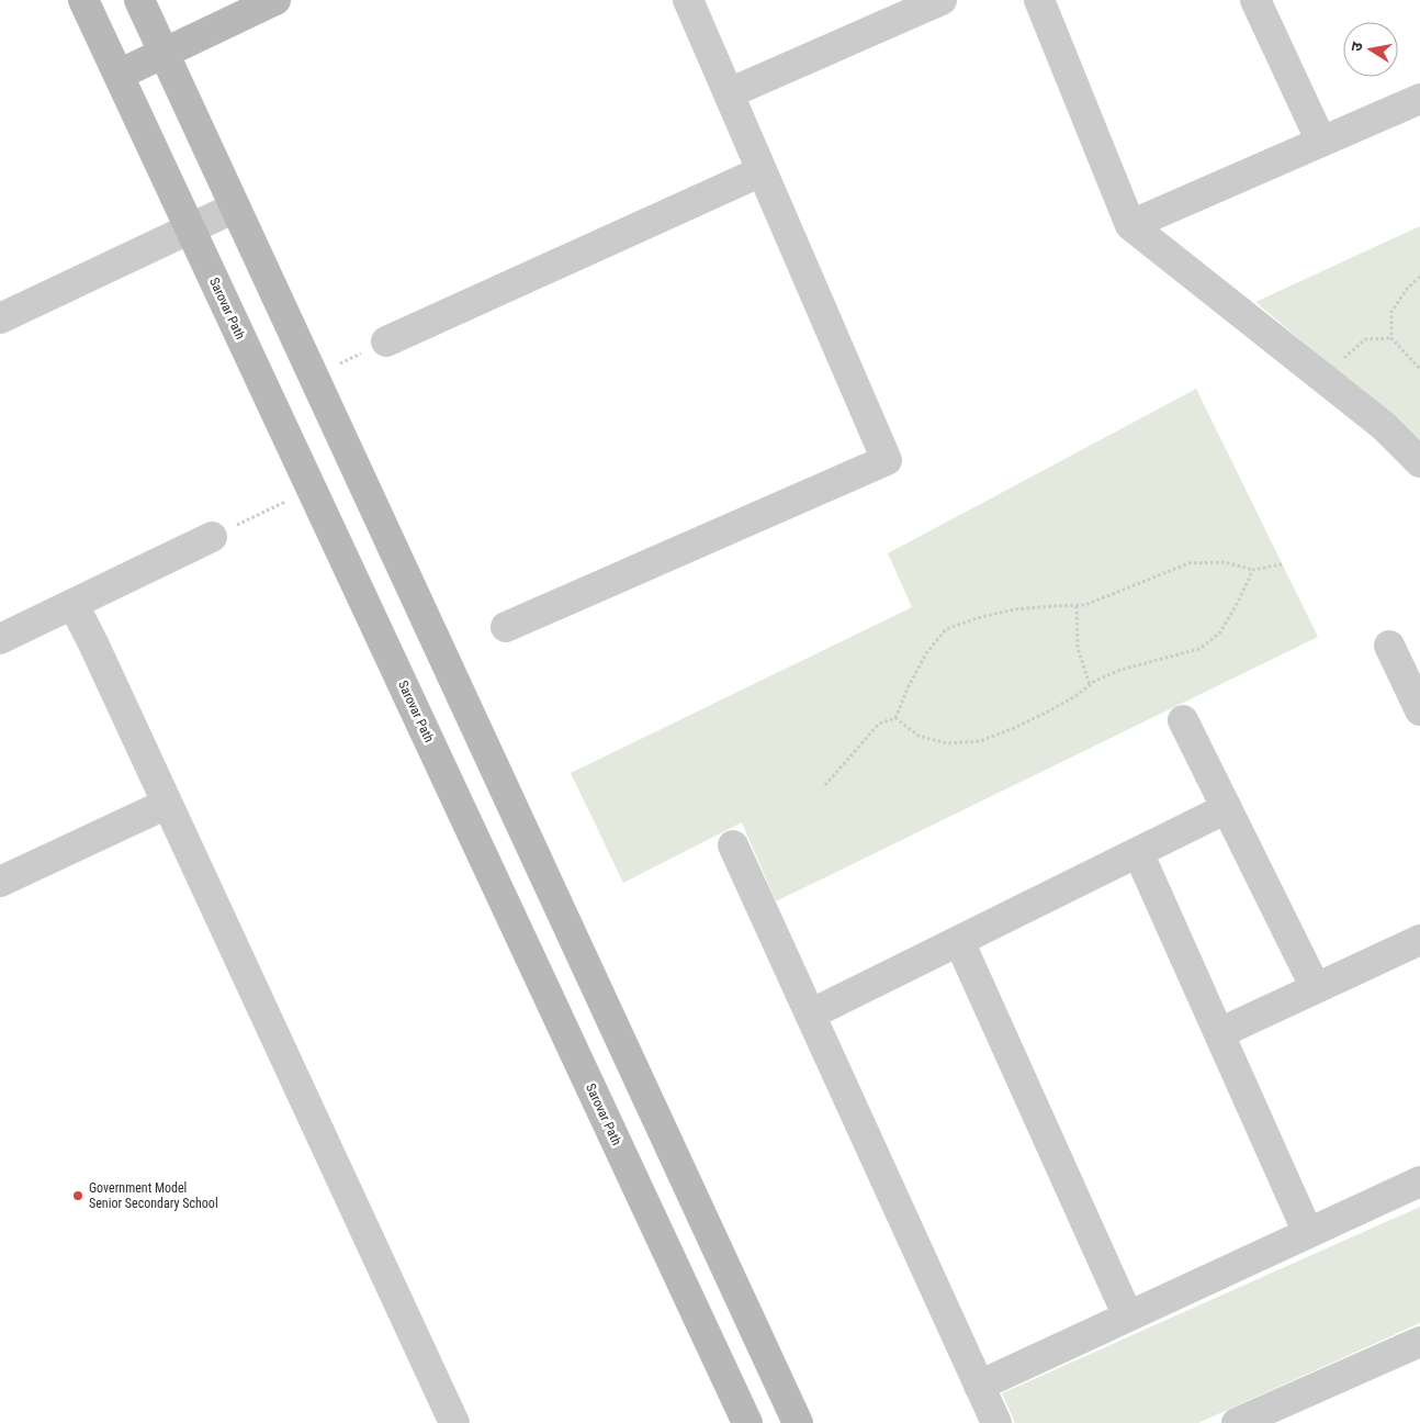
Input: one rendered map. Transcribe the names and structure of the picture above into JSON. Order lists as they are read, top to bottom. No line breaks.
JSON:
{"streets":{"main road":["Sarovar Path"]},"places":["Government Model Senior Secondary School"],"north":"left"}
